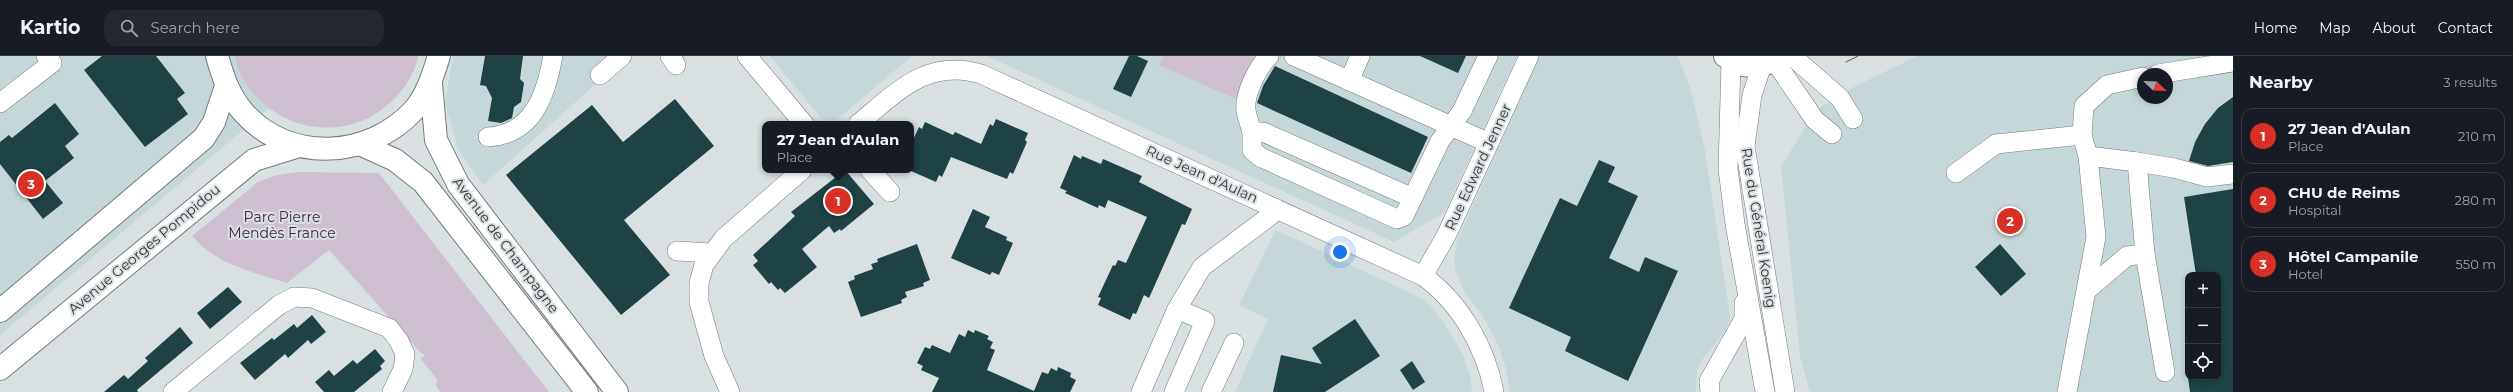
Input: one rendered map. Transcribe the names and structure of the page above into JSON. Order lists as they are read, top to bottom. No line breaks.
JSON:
{"streets":{"main road":["Avenue de Champagne","Avenue Georges Pompidou"],"street":["Rue Edward Jenner","Rue Jean d'Aulan","Rue du Général Koenig"]},"crossings":[["Rue Edward Jenner","Rue Jean d'Aulan"]],"parks":["Parc Pierre Mendès France"],"north":"bottom right","page":{"header":"Kartio","search":"Search here","nav":["Home","Map","About","Contact"],"heading":["Nearby","3 results"],"list":[{"mark":"1","name":"27 Jean d'Aulan","note":"Place","value":"210 m"},{"mark":"2","name":"CHU de Reims","note":"Hospital","value":"280 m"},{"mark":"3","name":"Hôtel Campanile","note":"Hotel","value":"550 m"}],"popup":["27 Jean d'Aulan","Place"],"pins":["3","1","2"],"map_buttons":["+","−"]}}
